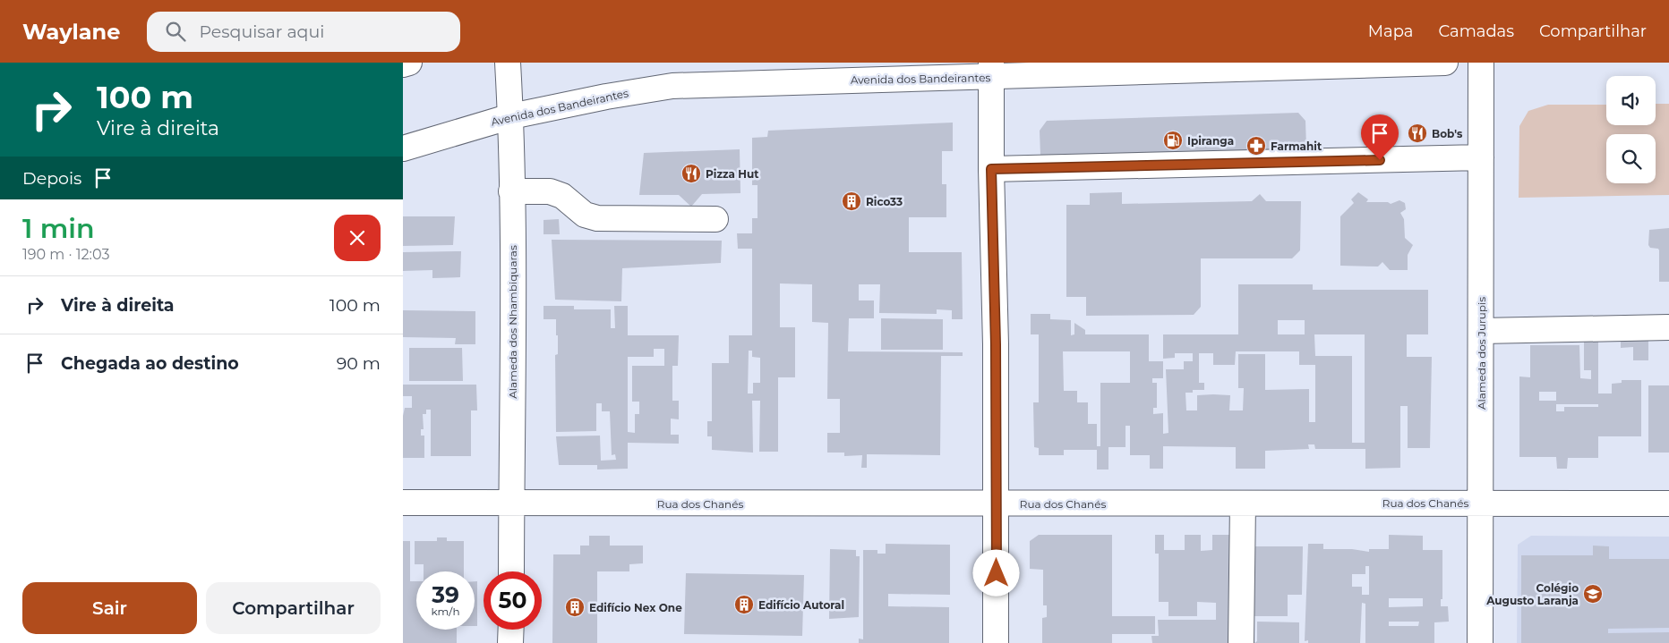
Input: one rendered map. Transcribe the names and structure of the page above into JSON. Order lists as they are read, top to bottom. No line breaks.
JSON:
{"streets":{"main road":["Avenida dos Bandeirantes","Alameda dos Nhambiquaras","Alameda dos Jurupis","Rua dos Chanés"]},"crossings":[["Avenida dos Bandeirantes","Alameda dos Nhambiquaras"],["Alameda dos Nhambiquaras","Rua dos Chanés"],["Alameda dos Jurupis","Rua dos Chanés"]],"places":{"restaurant":["Bob's","Pizza Hut"],"fuel station":["Ipiranga"],"pharmacy":["Farmahit"],"building":["Rico33","Edifício Autoral","Edifício Nex One"],"school or university":["Colégio Augusto Laranja"]},"page":{"header":"Waylane","search":"Pesquisar aqui","nav":["Mapa","Camadas","Compartilhar"],"turn":["100 m","Vire à direita"],"then":"Depois","heading":["1 min","190 m · 12:03"],"list":[{"name":"Vire à direita","value":"100 m"},{"name":"Chegada ao destino","value":"90 m"}],"speed":"39 km/h","limit":"50","buttons":["Sair","Compartilhar"]}}
